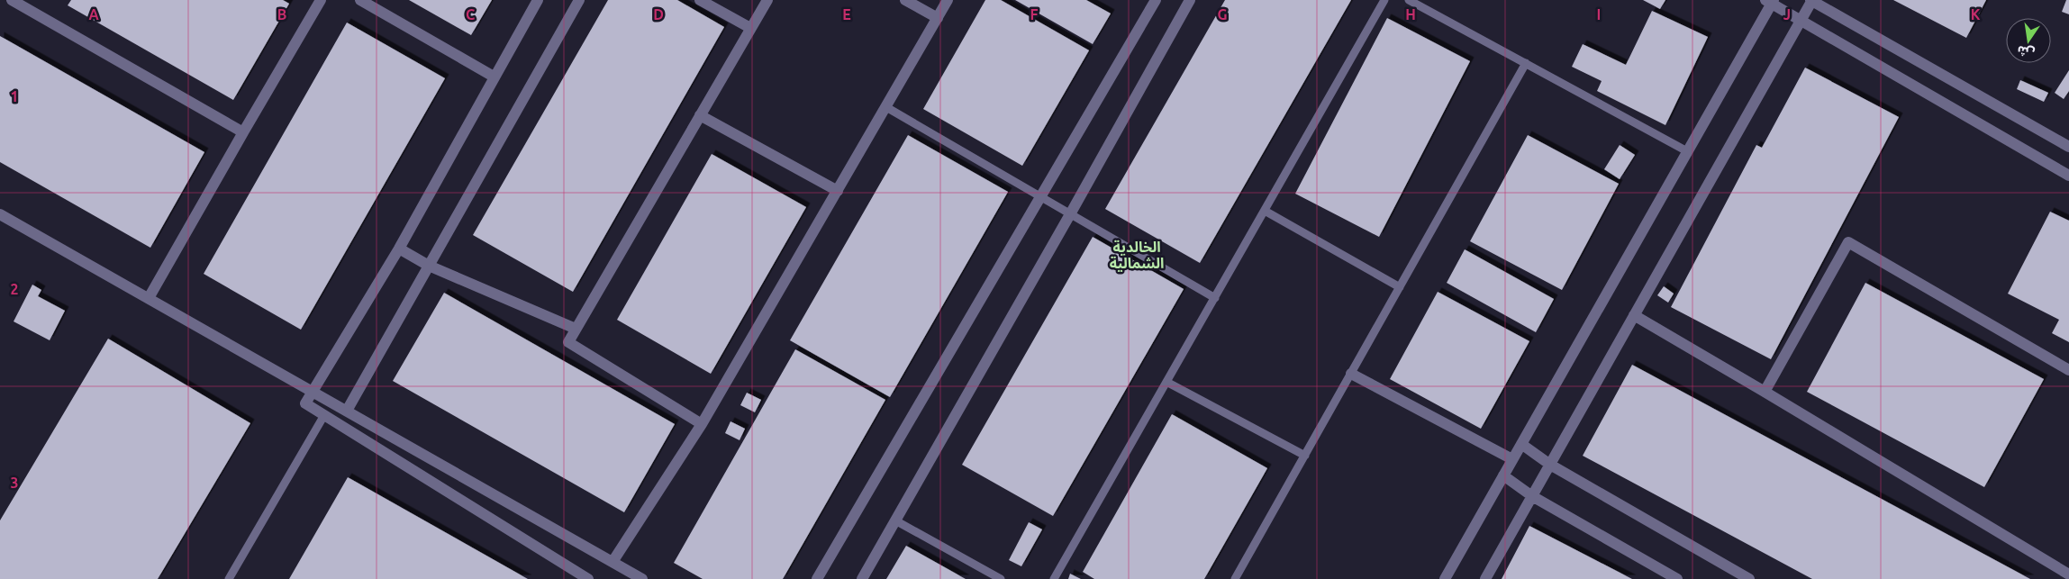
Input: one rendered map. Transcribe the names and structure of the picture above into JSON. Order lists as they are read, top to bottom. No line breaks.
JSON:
{"districts":["الخالدية الشمالية"],"north":"bottom","grid":{"columns":["A","B","C","D","E","F","G","H","I","J","K"],"rows":["1","2","3"]}}
